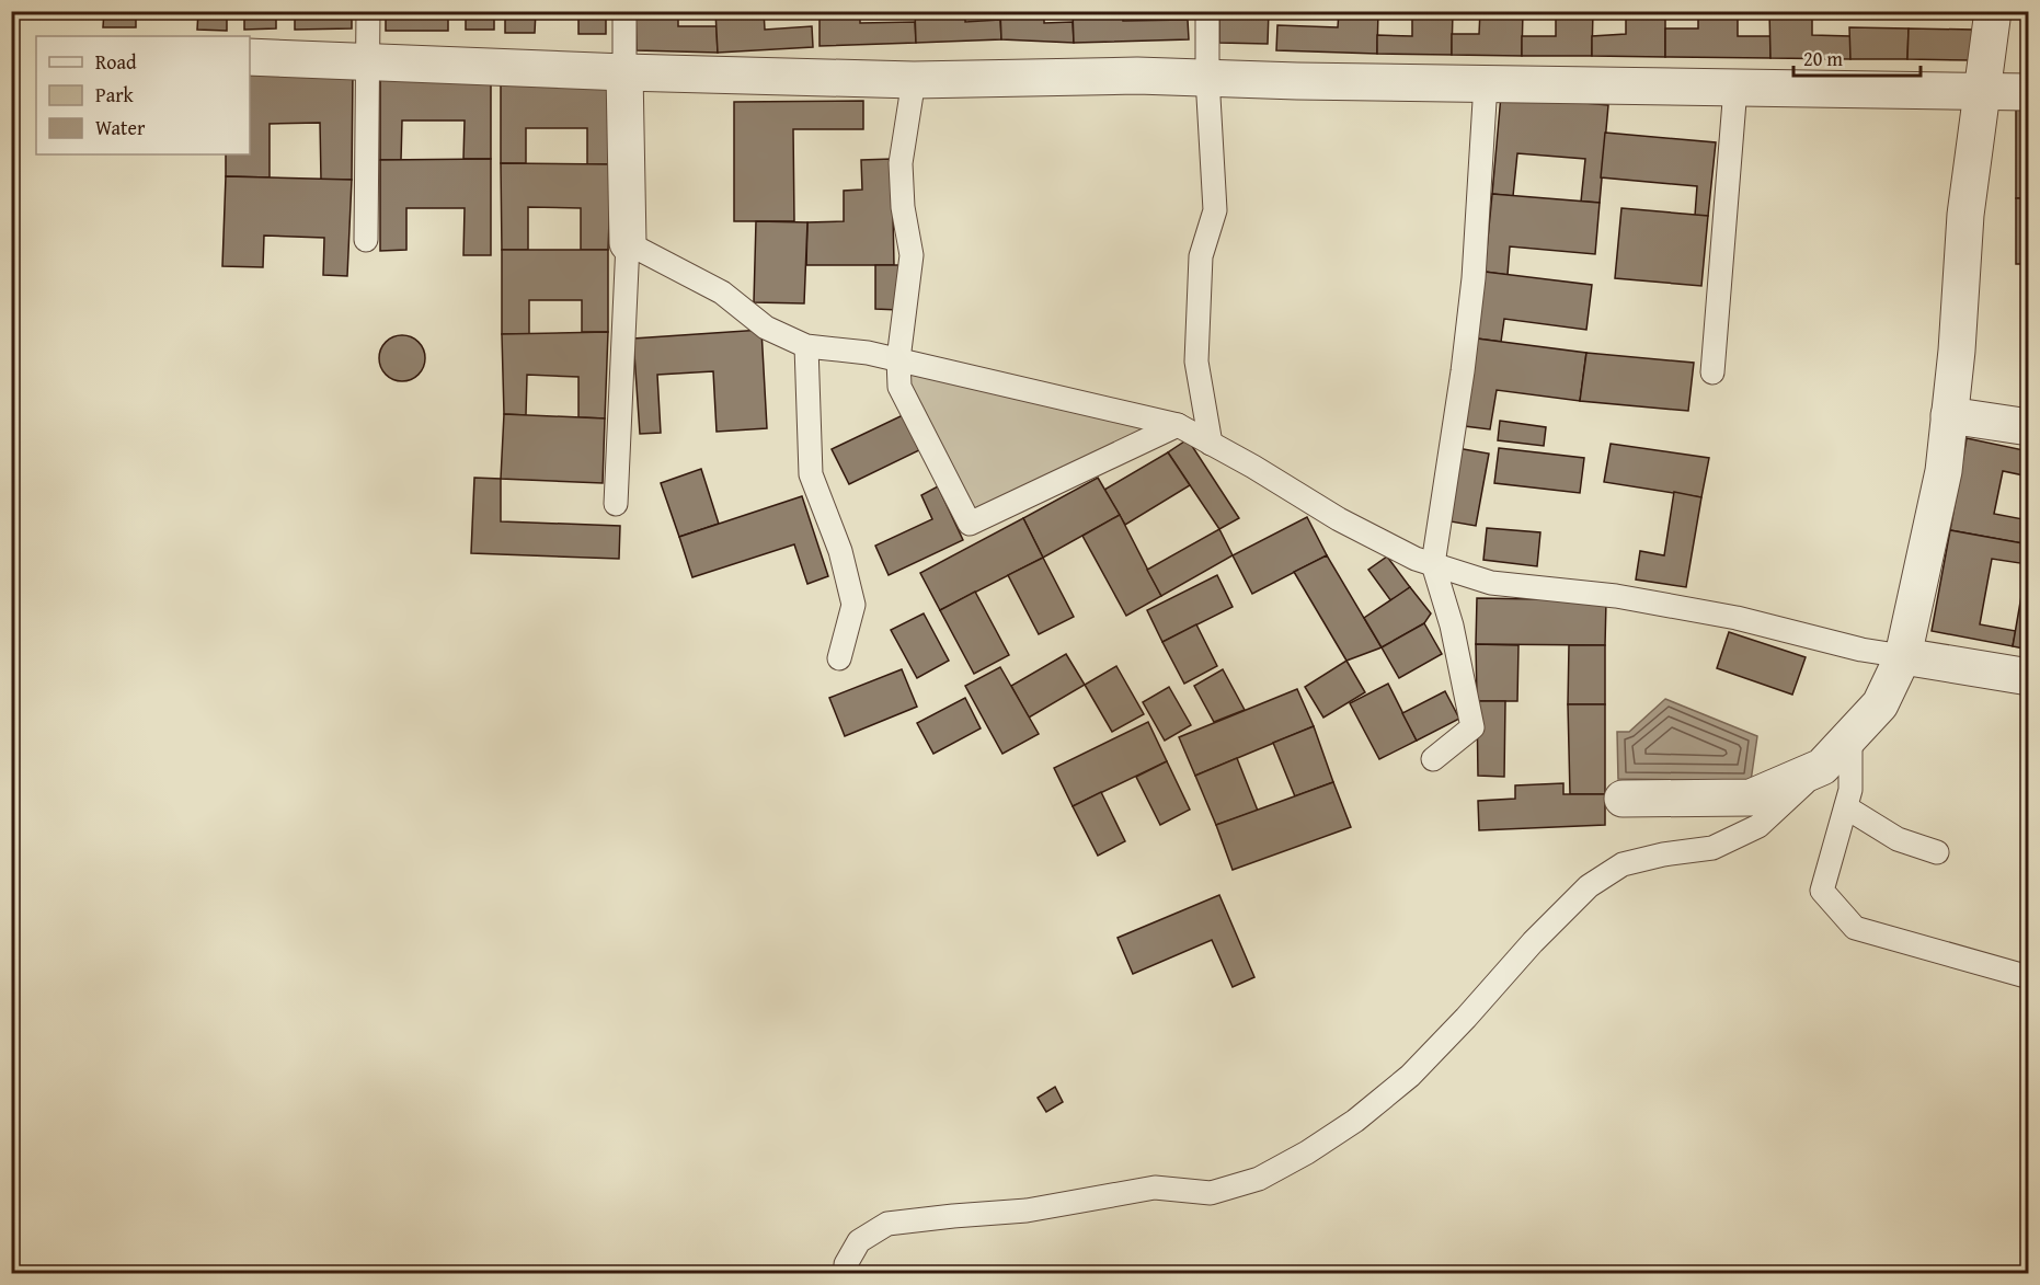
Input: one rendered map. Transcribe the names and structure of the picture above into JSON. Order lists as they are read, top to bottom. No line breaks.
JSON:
{"legend":["Road","Park","Water"],"scale_bar":"20 m"}
